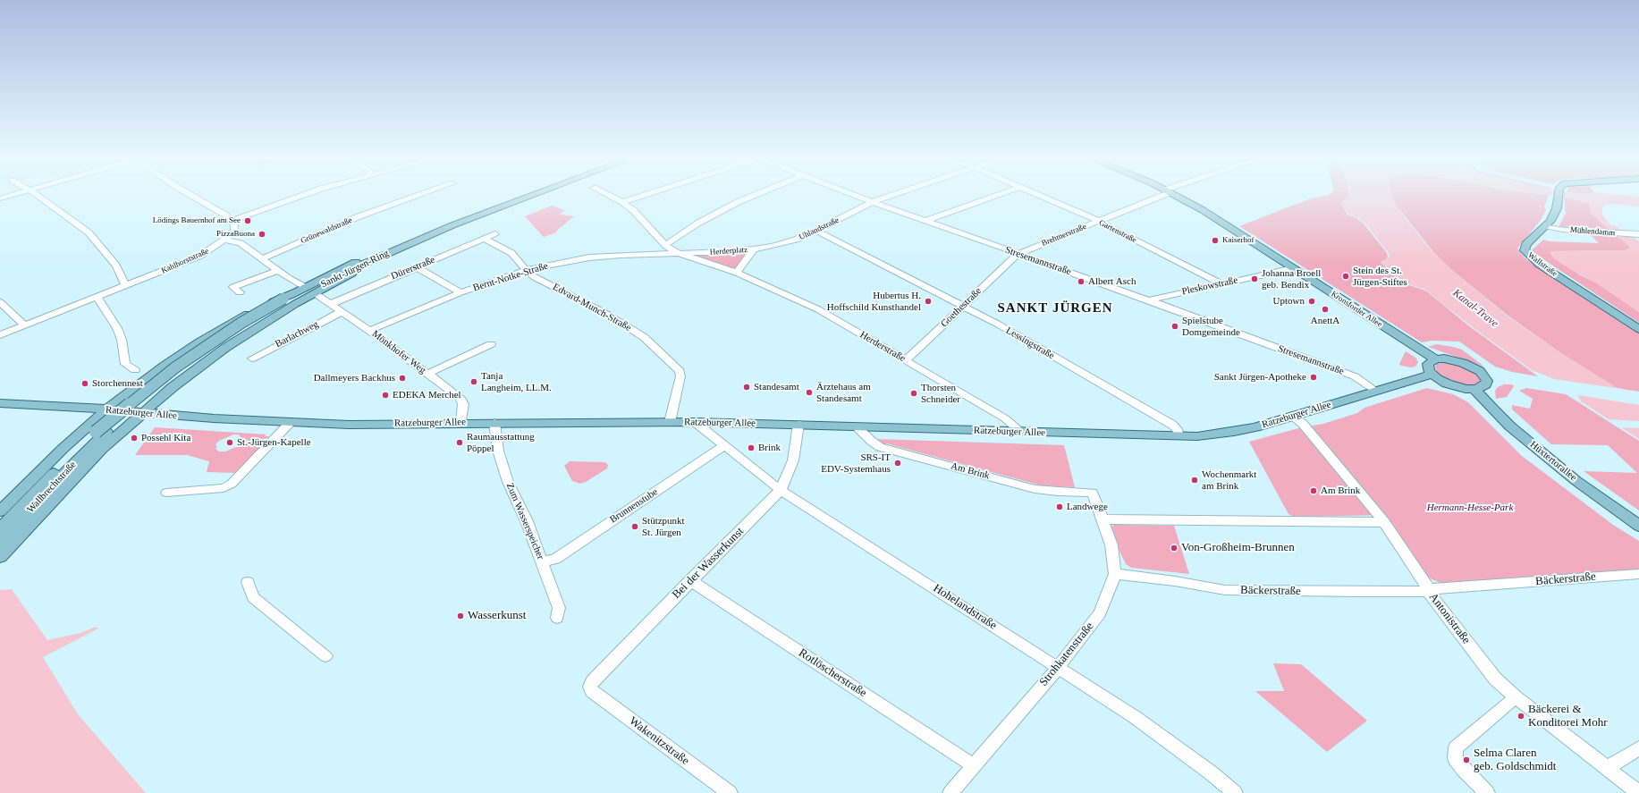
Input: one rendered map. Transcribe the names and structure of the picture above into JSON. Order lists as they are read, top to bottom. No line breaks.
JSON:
{"streets":{"main road":["Wallstraße","Sankt-Jürgen-Ring","Kronsforder Allee","Ratzeburger Allee","Hüxtertorallee","Wallbrechtstraße"],"street":["Uhlandstraße","Grünewaldstraße","Gartenstraße","Mühlendamm","Brehmerstraße","Herderplatz","Kahlhorststraße","Stresemannstraße","Dürerstraße","Bernt-Notke-Straße","Pleskowstraße","Edvard-Munch-Straße","Goethestraße","Barlachweg","Lessingstraße","Herderstraße","Mönkhofer Weg","Am Brink","Brunnenstube","Zum Wasserspeicher","Bei der Wasserkunst","Bäckerstraße","Hohelandstraße","Antonistraße","Strohkatenstraße","Rotlöscherstraße","Wakenitzstraße"]},"crossings":[["Uhlandstraße","Herderplatz"],["Uhlandstraße","Stresemannstraße"],["Uhlandstraße","Lessingstraße"],["Grünewaldstraße","Mönkhofer Weg"],["Gartenstraße","Brehmerstraße"],["Gartenstraße","Pleskowstraße"],["Mühlendamm","Wallstraße"],["Brehmerstraße","Stresemannstraße"],["Brehmerstraße","Goethestraße"],["Herderplatz","Bernt-Notke-Straße"],["Herderplatz","Herderstraße"],["Kahlhorststraße","Mönkhofer Weg"],["Stresemannstraße","Pleskowstraße"],["Stresemannstraße","Goethestraße"],["Stresemannstraße","Ratzeburger Allee"],["Dürerstraße","Mönkhofer Weg"],["Sankt-Jürgen-Ring","Mönkhofer Weg"],["Sankt-Jürgen-Ring","Wallbrechtstraße"],["Bernt-Notke-Straße","Edvard-Munch-Straße"],["Bernt-Notke-Straße","Mönkhofer Weg"],["Pleskowstraße","Kronsforder Allee"],["Edvard-Munch-Straße","Ratzeburger Allee"],["Goethestraße","Lessingstraße"],["Goethestraße","Herderstraße"],["Barlachweg","Mönkhofer Weg"],["Lessingstraße","Ratzeburger Allee"],["Herderstraße","Ratzeburger Allee"],["Mönkhofer Weg","Ratzeburger Allee"],["Ratzeburger Allee","Am Brink"],["Ratzeburger Allee","Zum Wasserspeicher"],["Ratzeburger Allee","Bei der Wasserkunst"],["Ratzeburger Allee","Hohelandstraße"],["Ratzeburger Allee","Antonistraße"],["Am Brink","Strohkatenstraße"],["Brunnenstube","Zum Wasserspeicher"],["Brunnenstube","Hohelandstraße"],["Bei der Wasserkunst","Hohelandstraße"],["Bei der Wasserkunst","Rotlöscherstraße"],["Bei der Wasserkunst","Wakenitzstraße"],["Bäckerstraße","Antonistraße"],["Bäckerstraße","Strohkatenstraße"],["Hohelandstraße","Strohkatenstraße"],["Strohkatenstraße","Rotlöscherstraße"]],"districts":["SANKT JÜRGEN"],"water":["Kanal-Trave"],"parks":["Hermann-Hesse-Park"],"places":["Lödings Bauernhof am See","PizzaBuona","Kaiserhof","Stein des St. Jürgen-Stiftes","Johanna Broell geb. Bendix","Albert Asch","Hubertus H. Hoffschild Kunsthandel","Uptown","AnettA","Spielstube Domgemeinde","Sankt Jürgen-Apotheke","Dallmeyers Backhus","Tanja Langheim, LL.M.","Storchennest","Standesamt","Ärztehaus am Standesamt","Thorsten Schneider","EDEKA Merchel","Possehl Kita","St.-Jürgen-Kapelle","Raumausstattung Pöppel","Brink","SRS-IT EDV-Systemhaus","Wochenmarkt am Brink","Am Brink","Landwege","Stützpunkt St. Jürgen","Von-Großheim-Brunnen","Wasserkunst","Bäckerei & Konditorei Mohr","Selma Claren geb. Goldschmidt"]}
